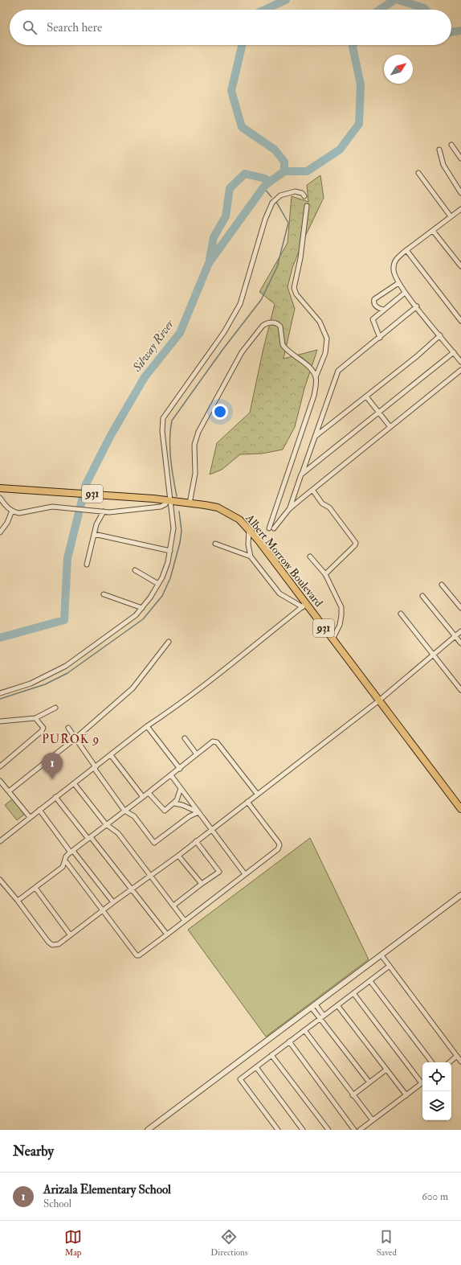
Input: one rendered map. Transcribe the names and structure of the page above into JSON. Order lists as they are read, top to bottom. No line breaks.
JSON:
{"streets":{"highway":["931","Albert Morrow Boulevard"]},"districts":["PUROK 9"],"water":["Silway River"],"north":"top right","page":{"search":"Search here","pins":"1","heading":"Nearby","list":[{"mark":"1","name":"Arizala Elementary School","note":"School","value":"600 m"}],"nav":["Map","Directions","Saved"]}}
